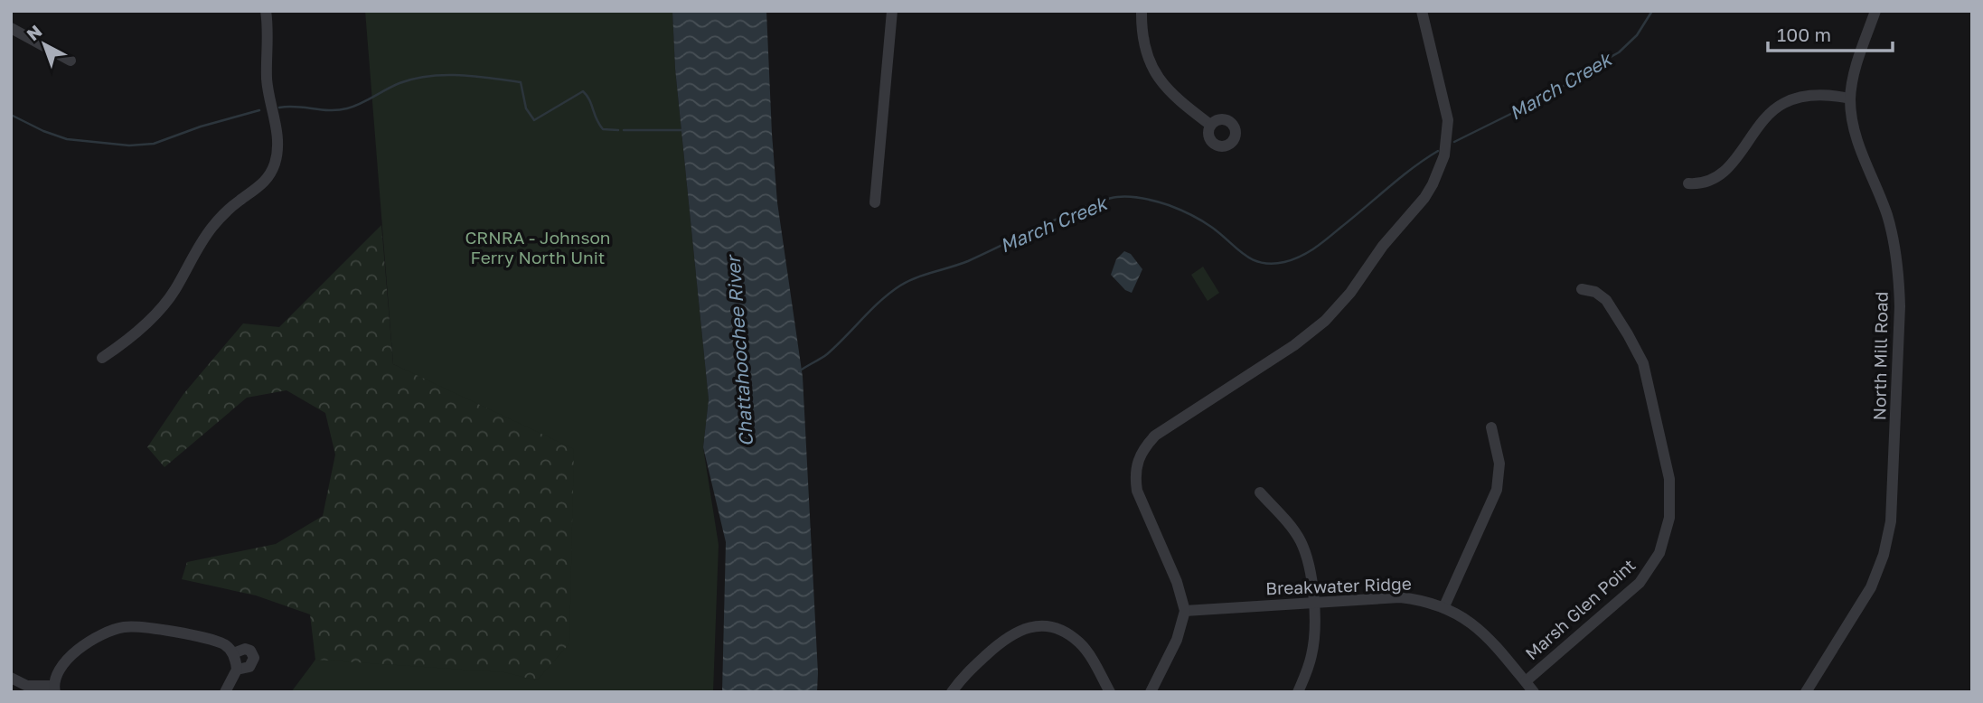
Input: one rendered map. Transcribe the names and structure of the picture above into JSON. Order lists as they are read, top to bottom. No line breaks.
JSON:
{"streets":{"street":["North Mill Road","Breakwater Ridge","Marsh Glen Point"]},"crossings":[["Breakwater Ridge","Marsh Glen Point"]],"water":["March Creek","Chattahoochee River"],"parks":["CRNRA - Johnson Ferry North Unit"],"scale_bar":"100 m","north":"top left"}
